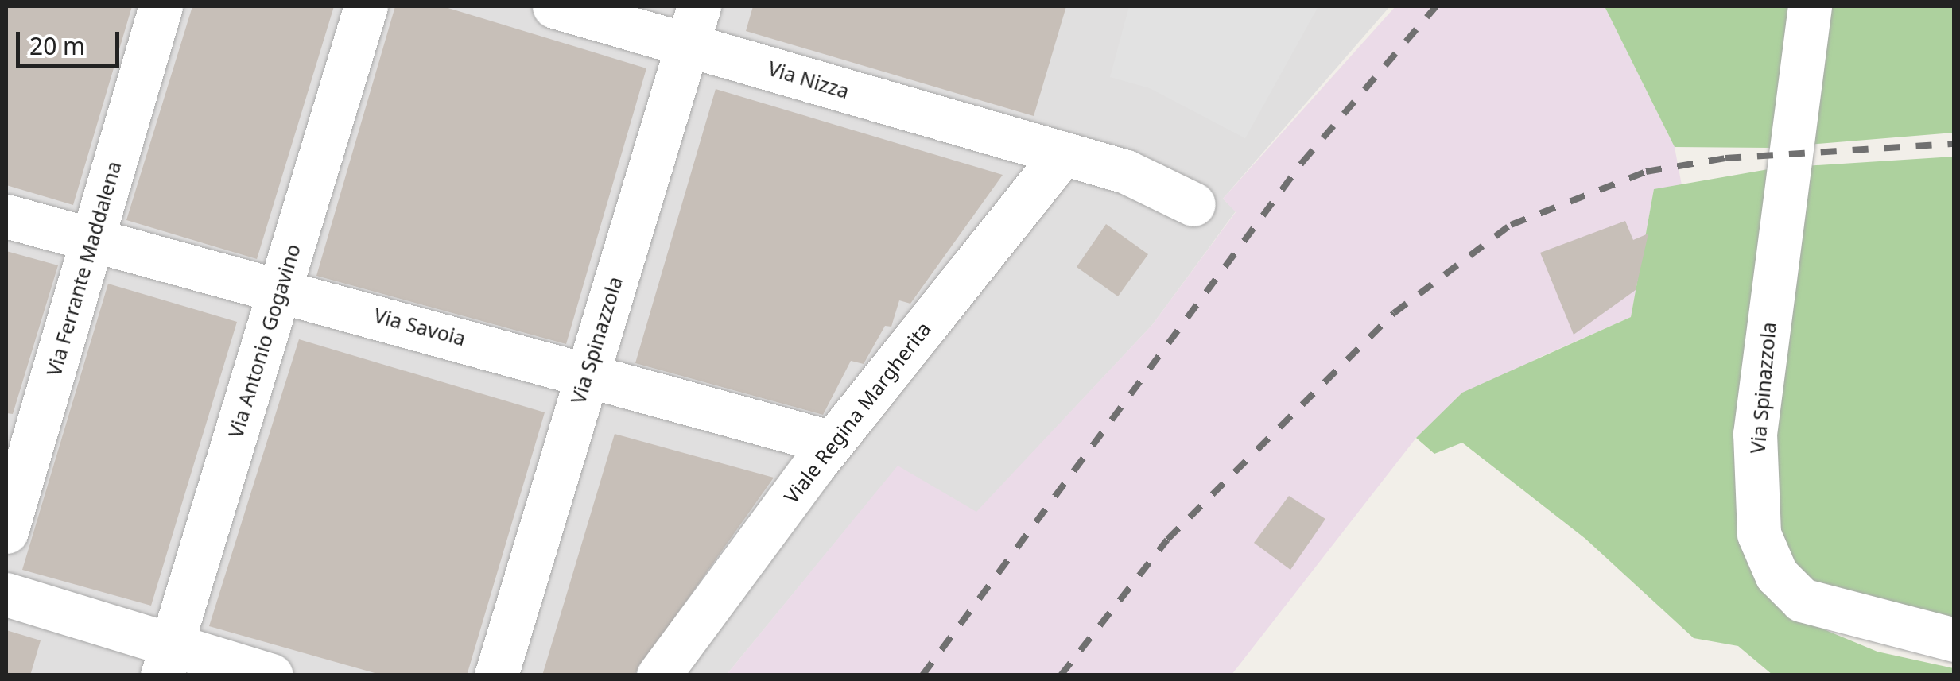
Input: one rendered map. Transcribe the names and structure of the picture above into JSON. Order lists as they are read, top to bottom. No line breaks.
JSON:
{"streets":{"street":["Via Nizza","Via Ferrante Maddalena","Via Savoia","Via Spinazzola","Via Antonio Gogavino","Viale Regina Margherita"]},"crossings":[["Via Nizza","Via Spinazzola"],["Via Nizza","Viale Regina Margherita"],["Via Ferrante Maddalena","Via Savoia"],["Via Savoia","Via Spinazzola"],["Via Savoia","Via Antonio Gogavino"],["Via Savoia","Viale Regina Margherita"]],"scale_bar":"20 m"}
